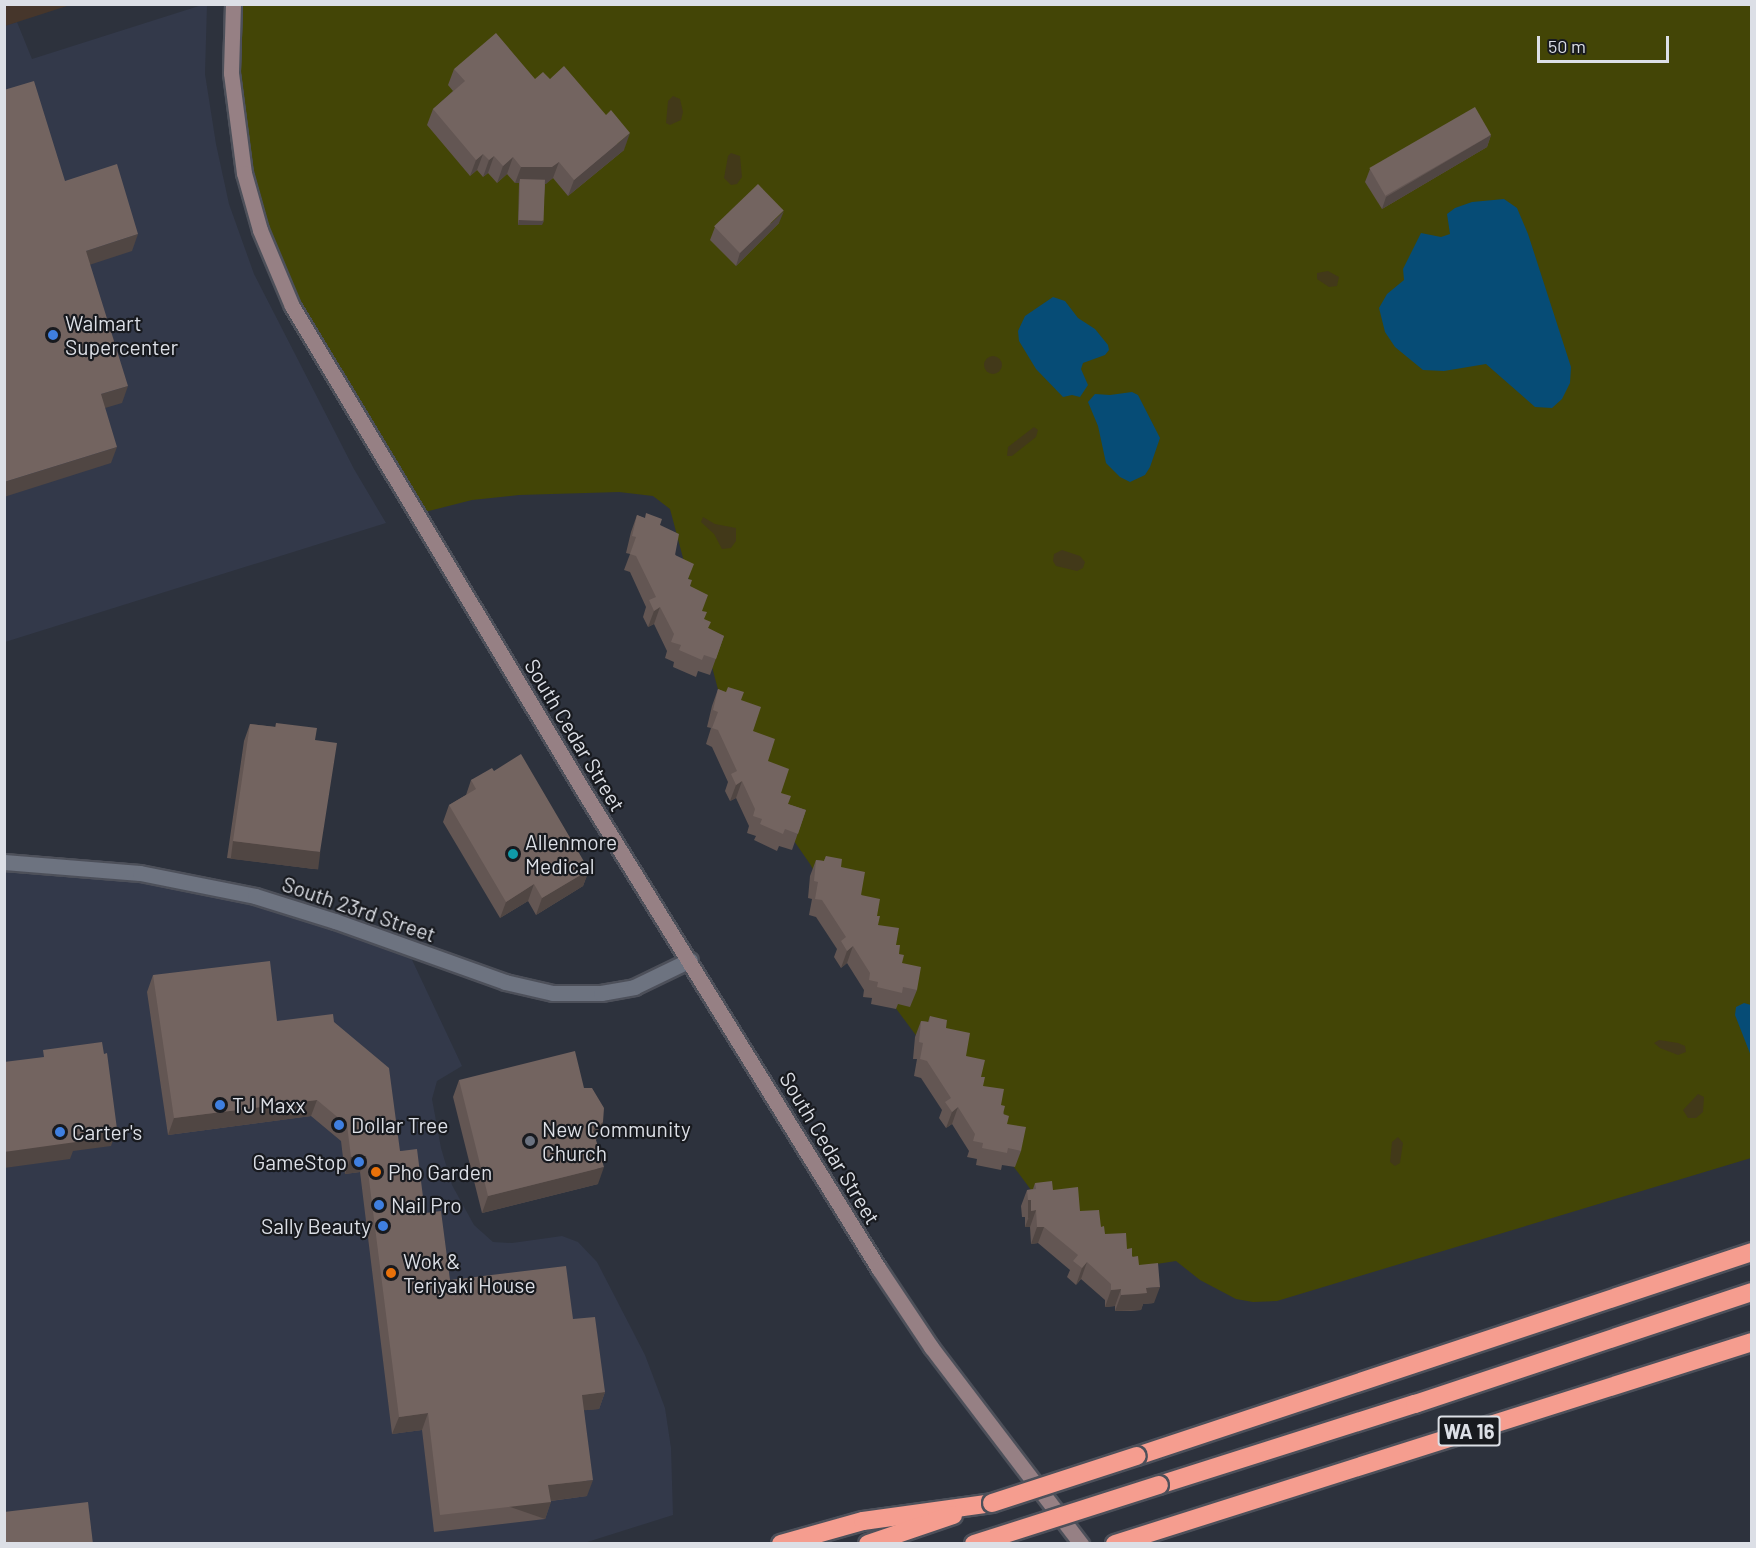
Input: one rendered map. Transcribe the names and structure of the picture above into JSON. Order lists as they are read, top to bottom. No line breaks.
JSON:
{"streets":{"highway":["WA 16"],"main road":["South Cedar Street"],"street":["South 23rd Street"]},"crossings":[["South Cedar Street","South 23rd Street"]],"places":["Walmart Supercenter","Allenmore Medical","TJ Maxx","Dollar Tree","Carter's","New Community Church","GameStop","Pho Garden","Nail Pro","Sally Beauty","Wok & Teriyaki House"],"scale_bar":"50 m"}
